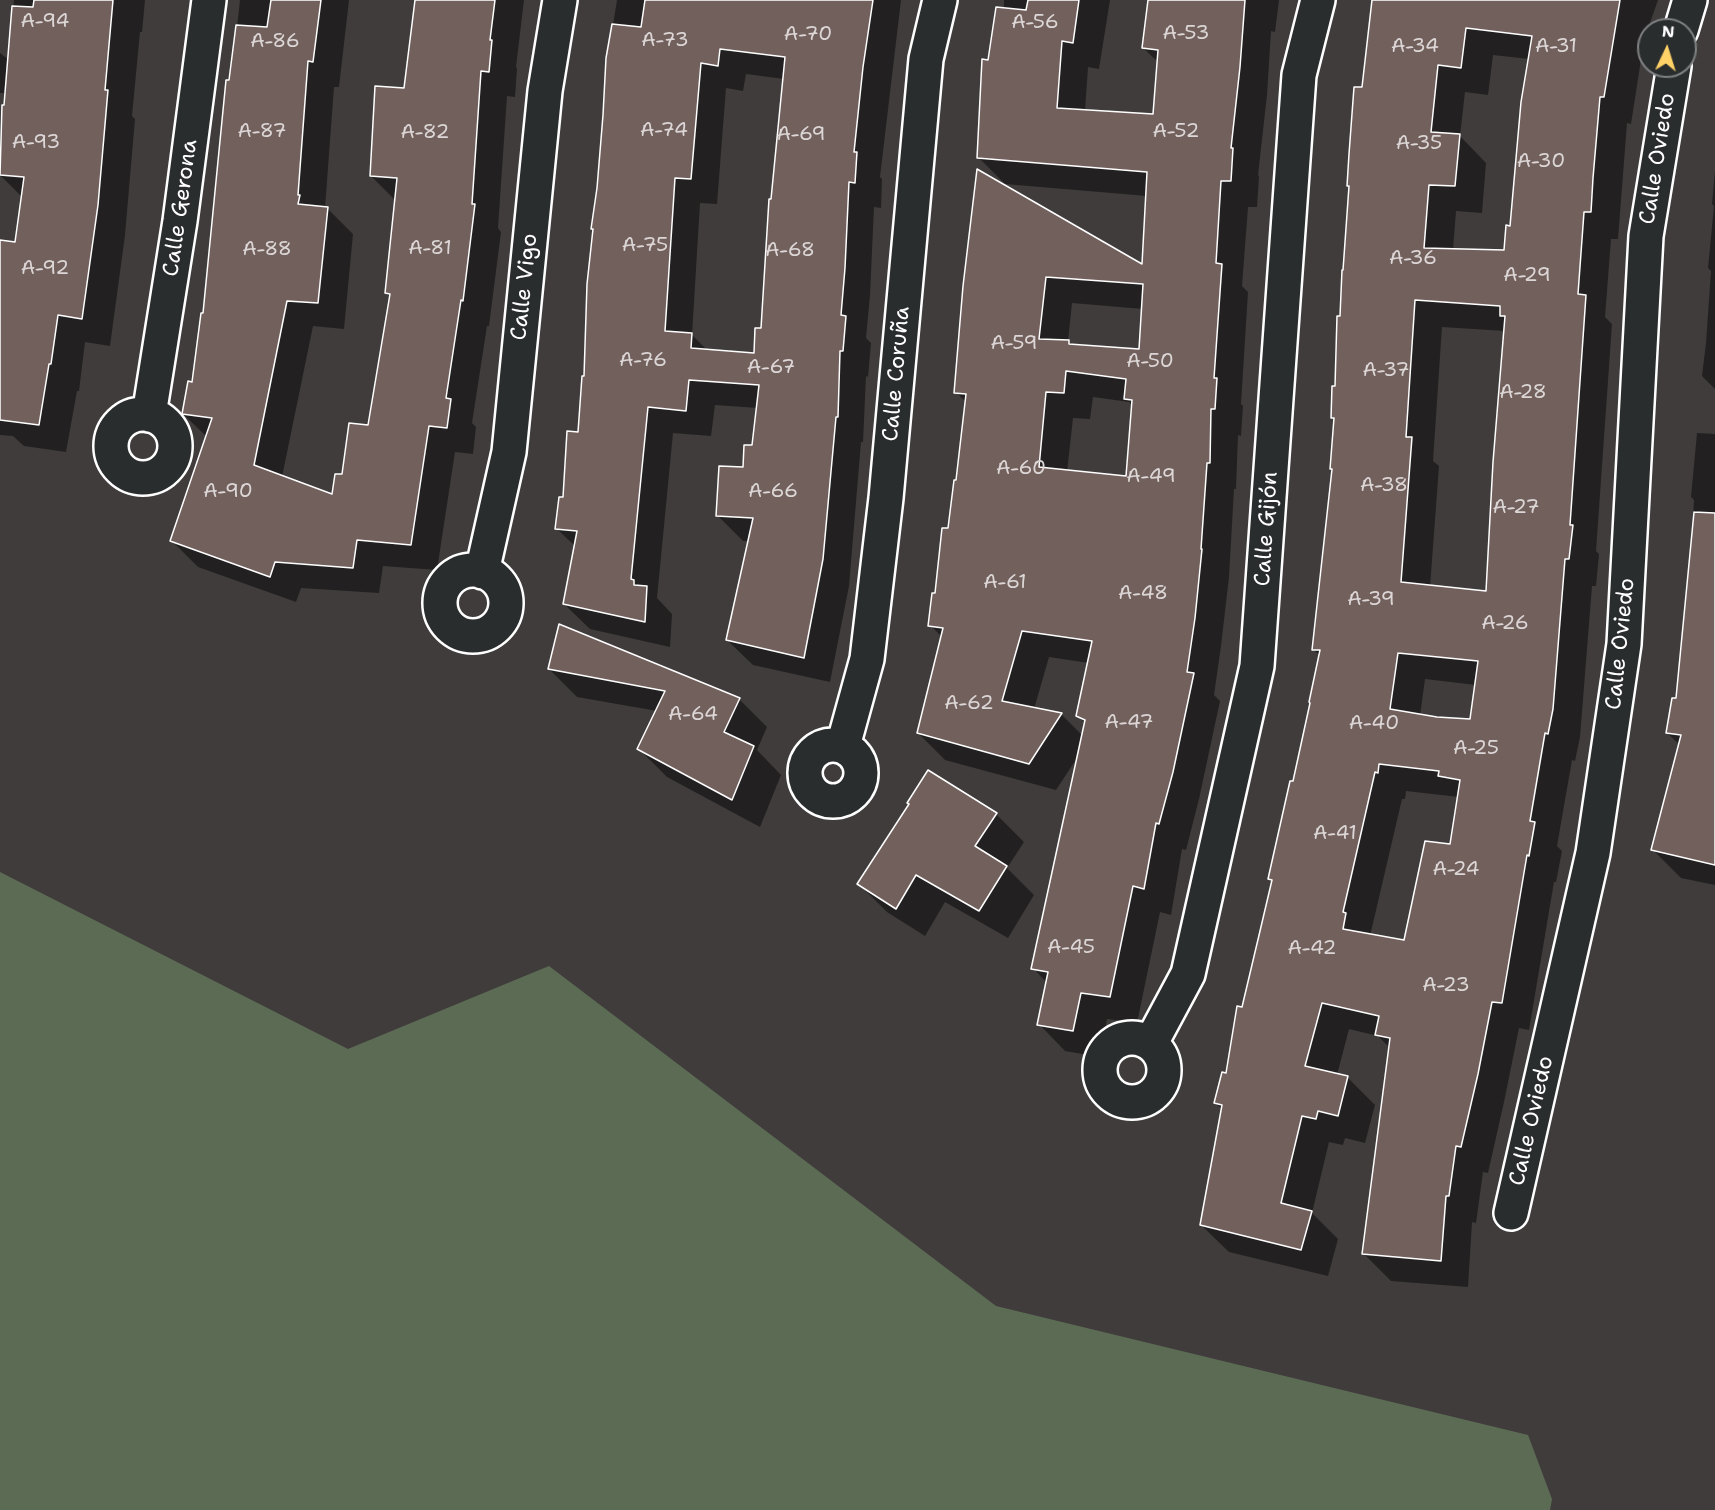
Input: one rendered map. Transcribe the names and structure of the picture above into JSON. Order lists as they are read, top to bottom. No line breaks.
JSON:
{"streets":{"street":["Calle Oviedo","Calle Gerona","Calle Vigo","Calle Coruña","Calle Gijón"]},"house_numbers":["A-94","A-56","A-53","A-70","A-73","A-86","A-34","A-31","A-74","A-87","A-52","A-82","A-69","A-93","A-35","A-30","A-75","A-81","A-88","A-68","A-36","A-92","A-29","A-59","A-76","A-50","A-67","A-37","A-28","A-60","A-49","A-38","A-90","A-66","A-27","A-61","A-48","A-39","A-26","A-62","A-64","A-47","A-40","A-25","A-41","A-24","A-45","A-42","A-23"],"north":"top"}
